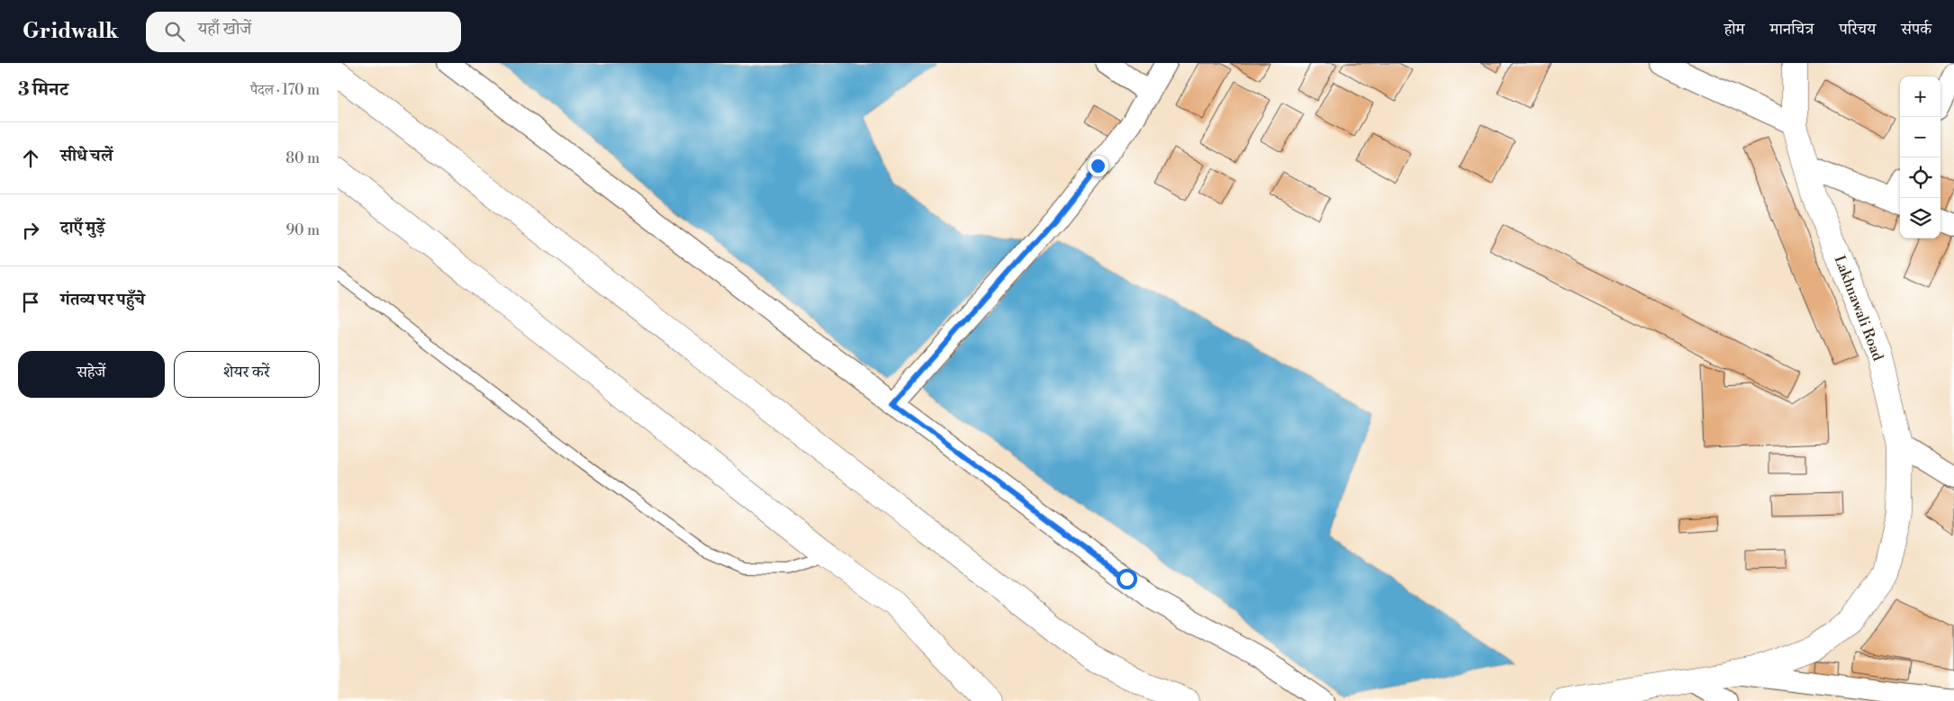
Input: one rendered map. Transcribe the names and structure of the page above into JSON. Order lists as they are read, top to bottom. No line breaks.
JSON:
{"streets":{"main road":["Lakhnawali Road"]},"page":{"header":"Gridwalk","search":"यहाँ खोजें","nav":["होम","मानचित्र","परिचय","संपर्क"],"heading":["3 मिनट","पैदल · 170 m"],"map_buttons":["+","−"],"list":[["सीधे चलें","80 m"],["दाएँ मुड़ें","90 m"],"गंतव्य पर पहुँचे"],"buttons":["सहेजें","शेयर करें"]}}
